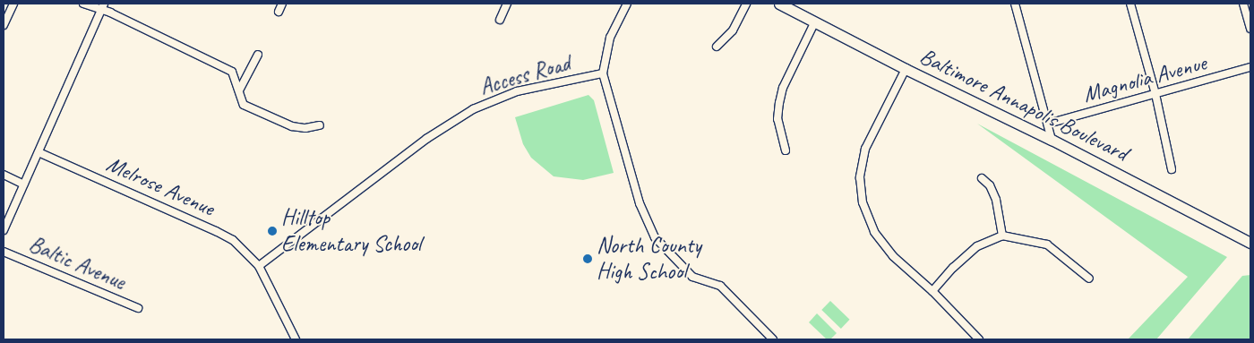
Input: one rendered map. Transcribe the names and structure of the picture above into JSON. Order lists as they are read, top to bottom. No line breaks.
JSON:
{"streets":{"main road":["Baltimore Annapolis Boulevard"],"street":["Access Road","Magnolia Avenue","Melrose Avenue","Baltic Avenue"]},"crossings":[["Access Road","Melrose Avenue"]],"places":["Hilltop Elementary School","North County High School"]}
